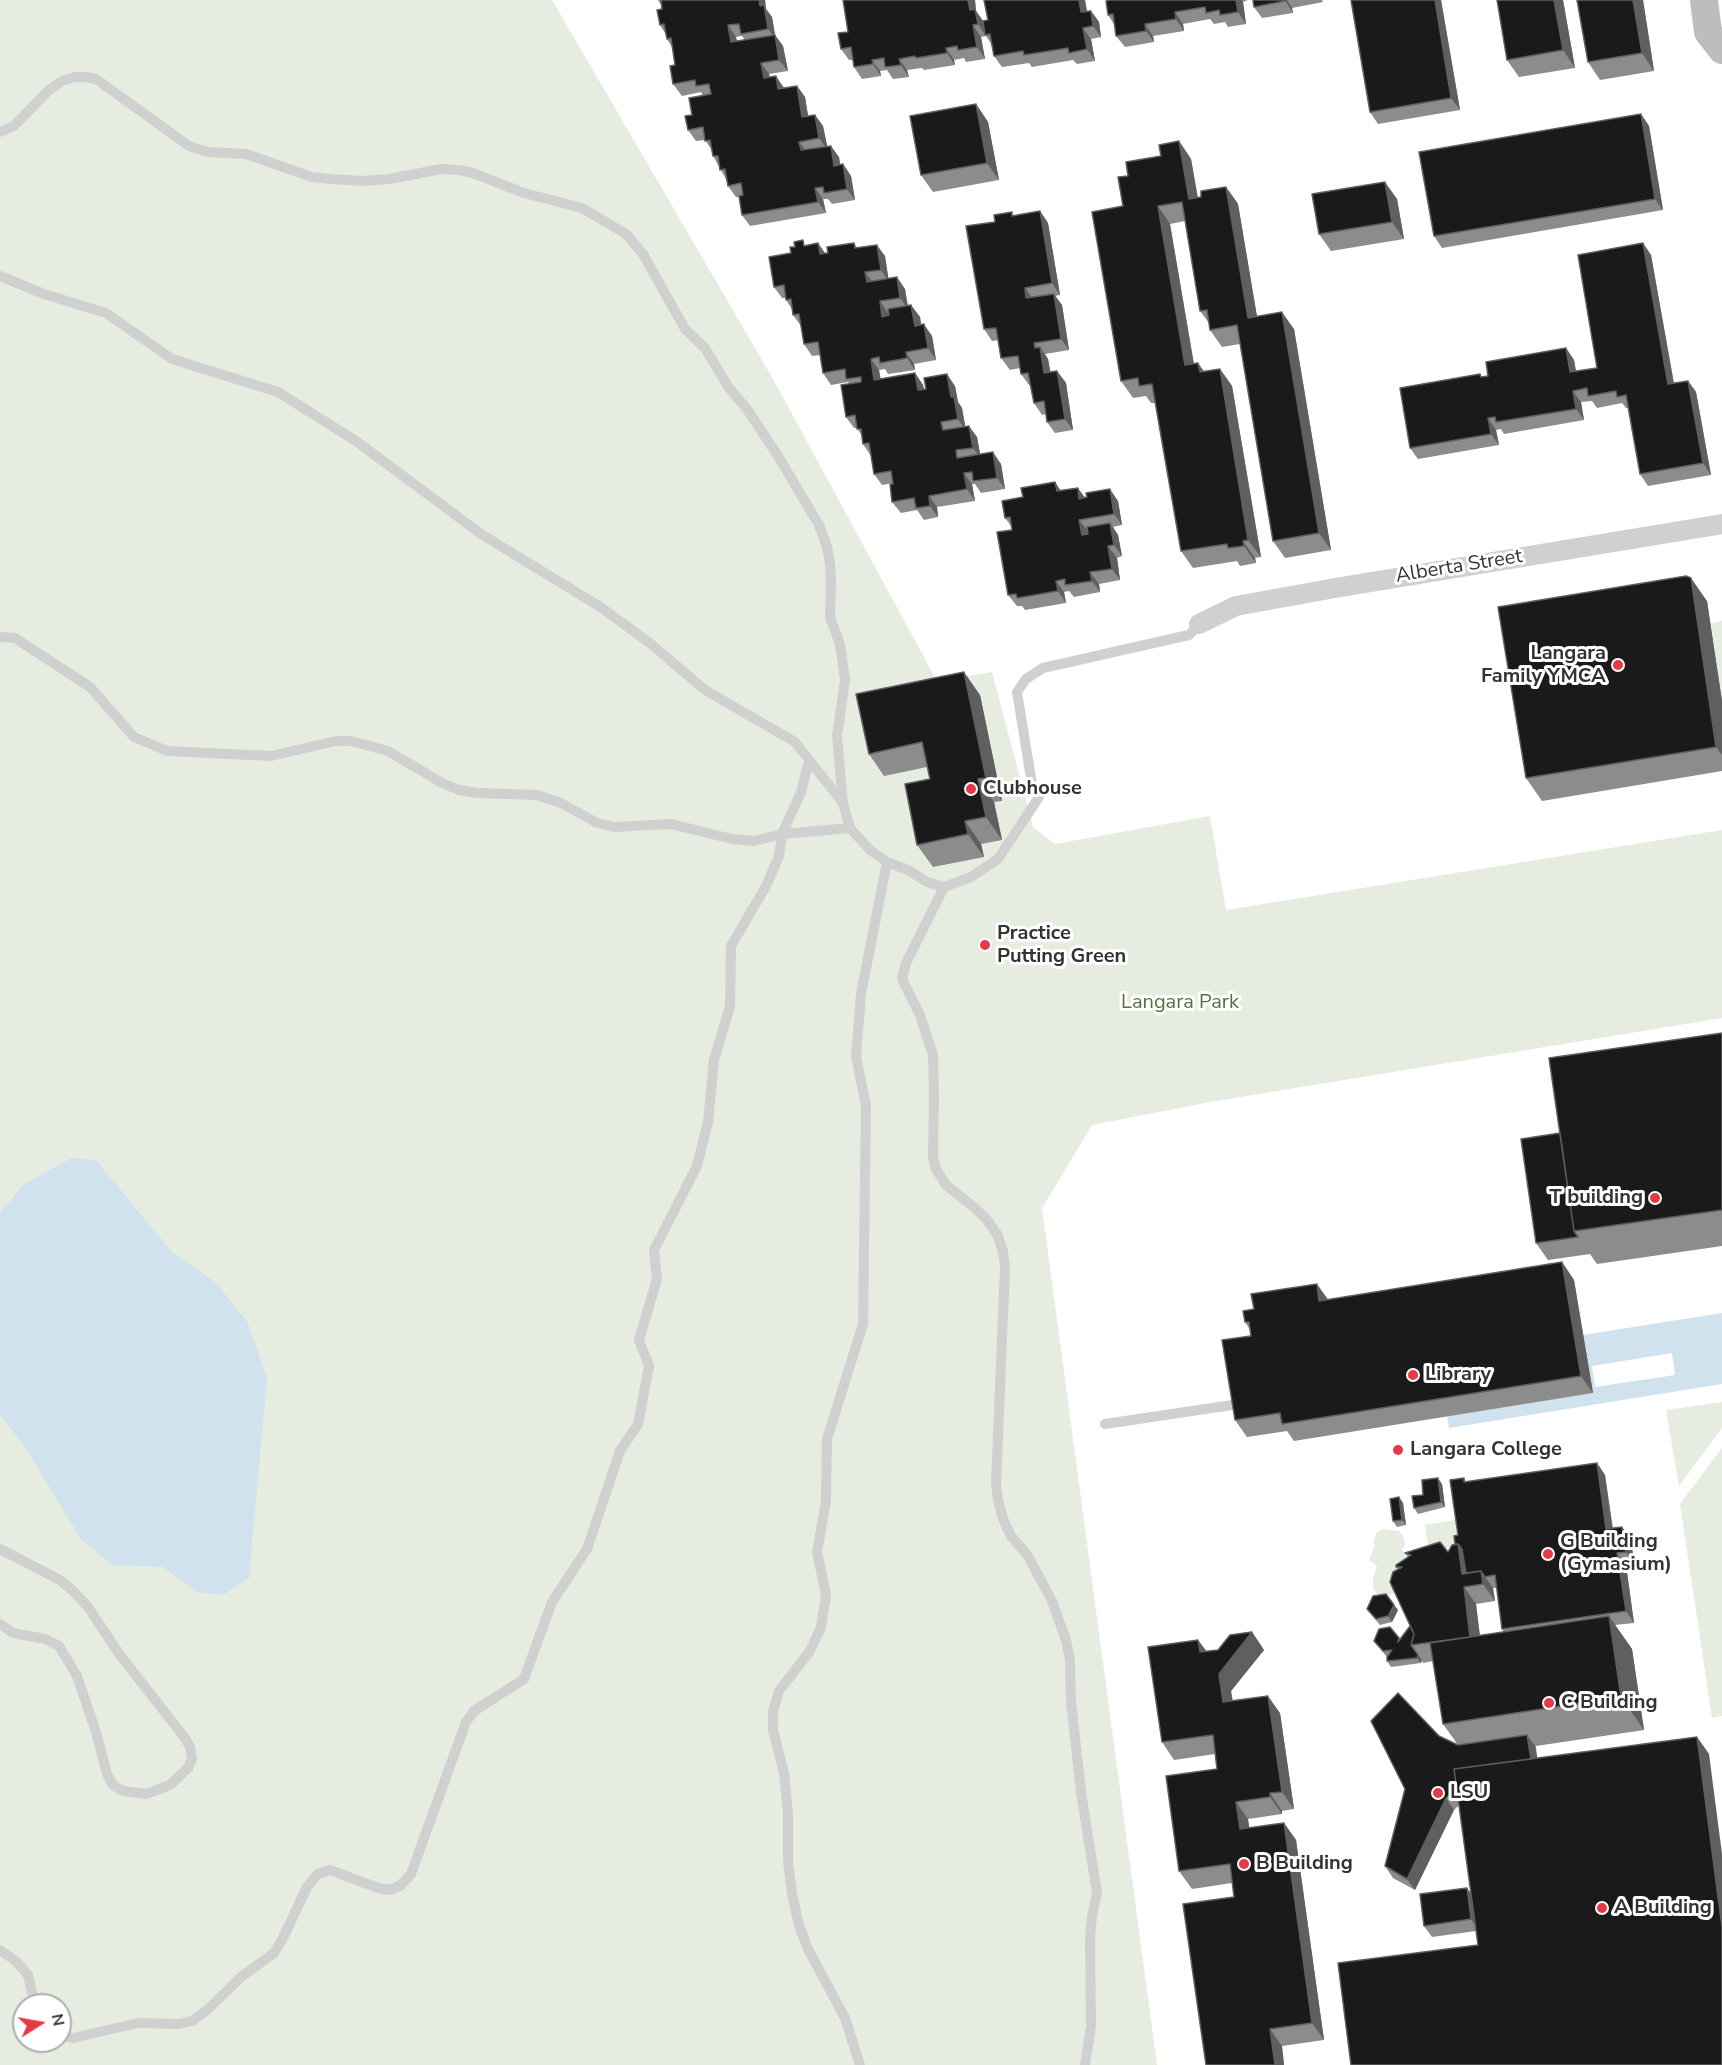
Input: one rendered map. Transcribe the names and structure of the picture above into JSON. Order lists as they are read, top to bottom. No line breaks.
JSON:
{"streets":{"street":["Alberta Street"]},"parks":["Langara Park"],"places":["Langara Family YMCA","Clubhouse","Practice Putting Green","T building","Library","Langara College","G Building (Gymasium)","C Building","LSU","B Building","A Building"],"north":"right"}
